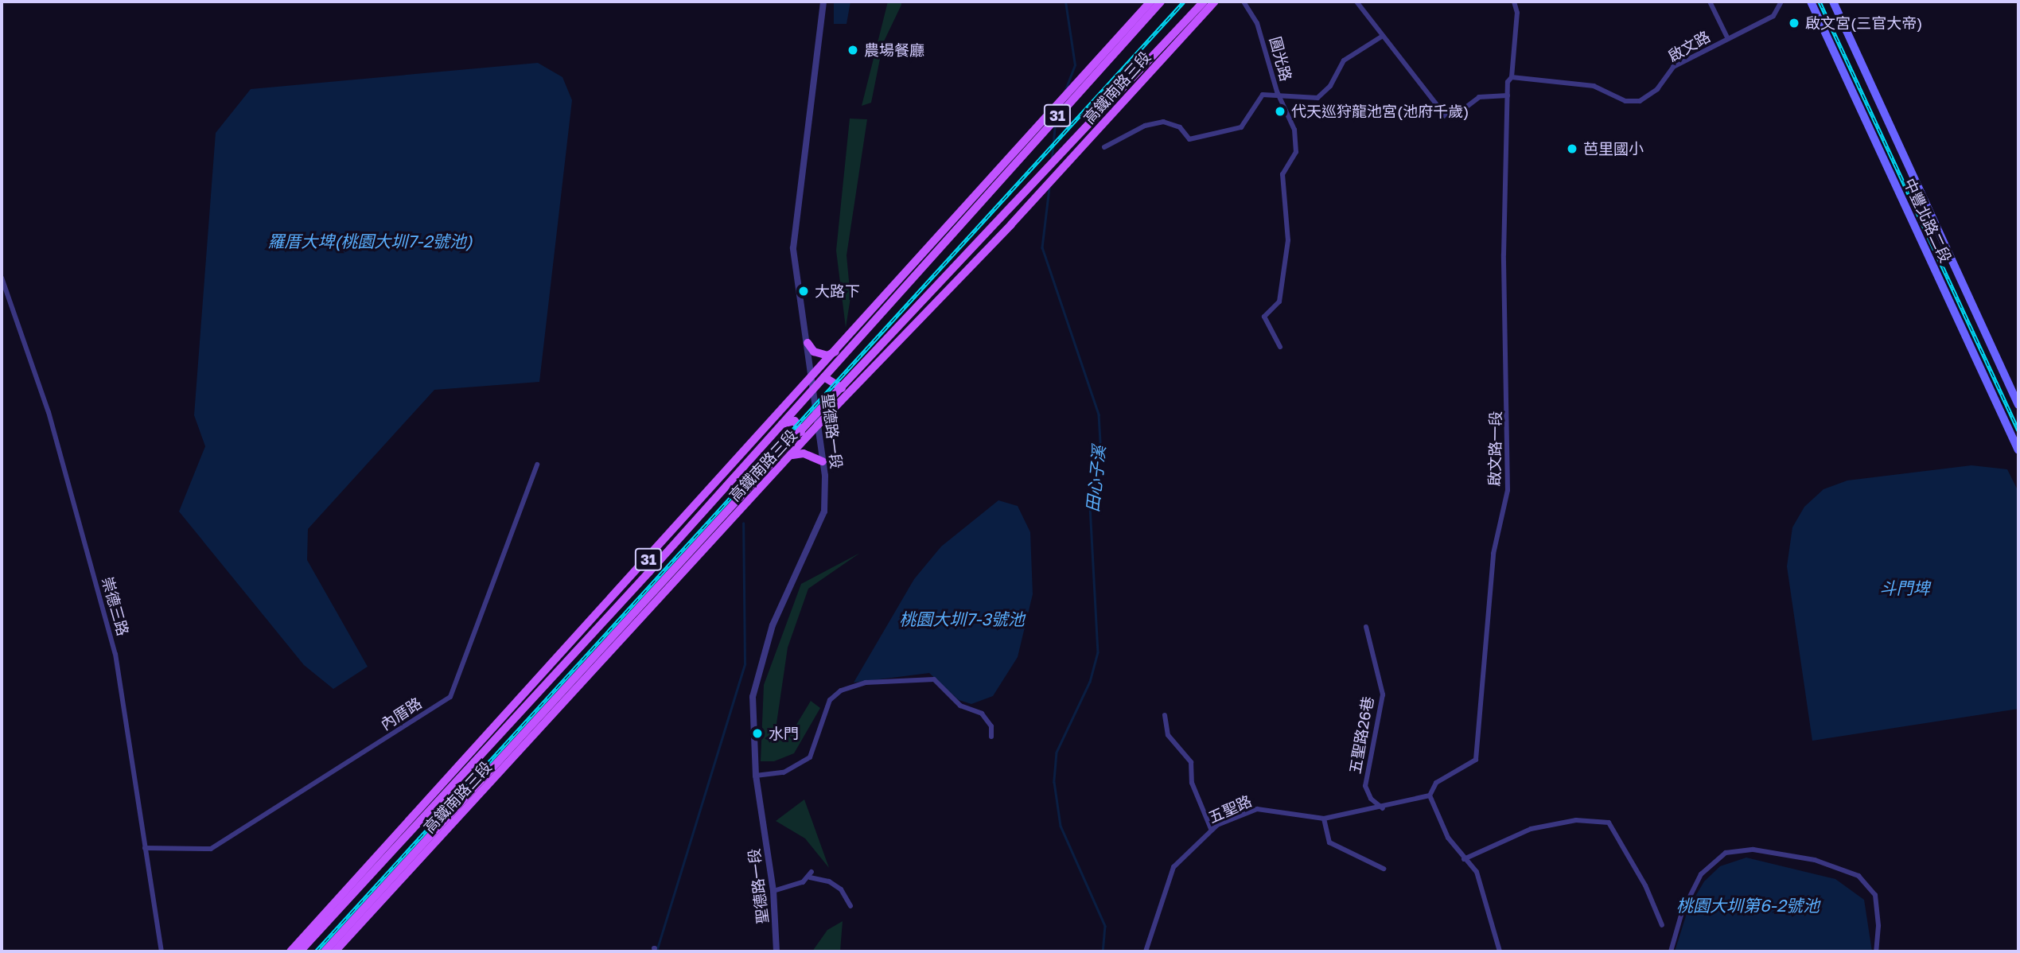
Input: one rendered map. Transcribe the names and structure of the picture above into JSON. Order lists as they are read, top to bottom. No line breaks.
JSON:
{"streets":{"main road":["高鐵南路三段","31","中豐北路二段"],"street":["啟文路","圓光路","聖德路一段","啟文路一段","崇德三路","內厝路","五聖路26巷","五聖路"]},"crossings":[["啟文路","啟文路一段"],["高鐵南路三段","聖德路一段"],["啟文路一段","五聖路"],["崇德三路","內厝路"],["五聖路26巷","五聖路"]],"water":["羅厝大埤(桃園大圳7-2號池)","田心子溪","斗門埤","桃園大圳7-3號池","桃園大圳第6-2號池"],"places":["啟文宮(三官大帝)","農場餐廳","代天巡狩龍池宮(池府千歲)","芭里國小","大路下","水門"]}
